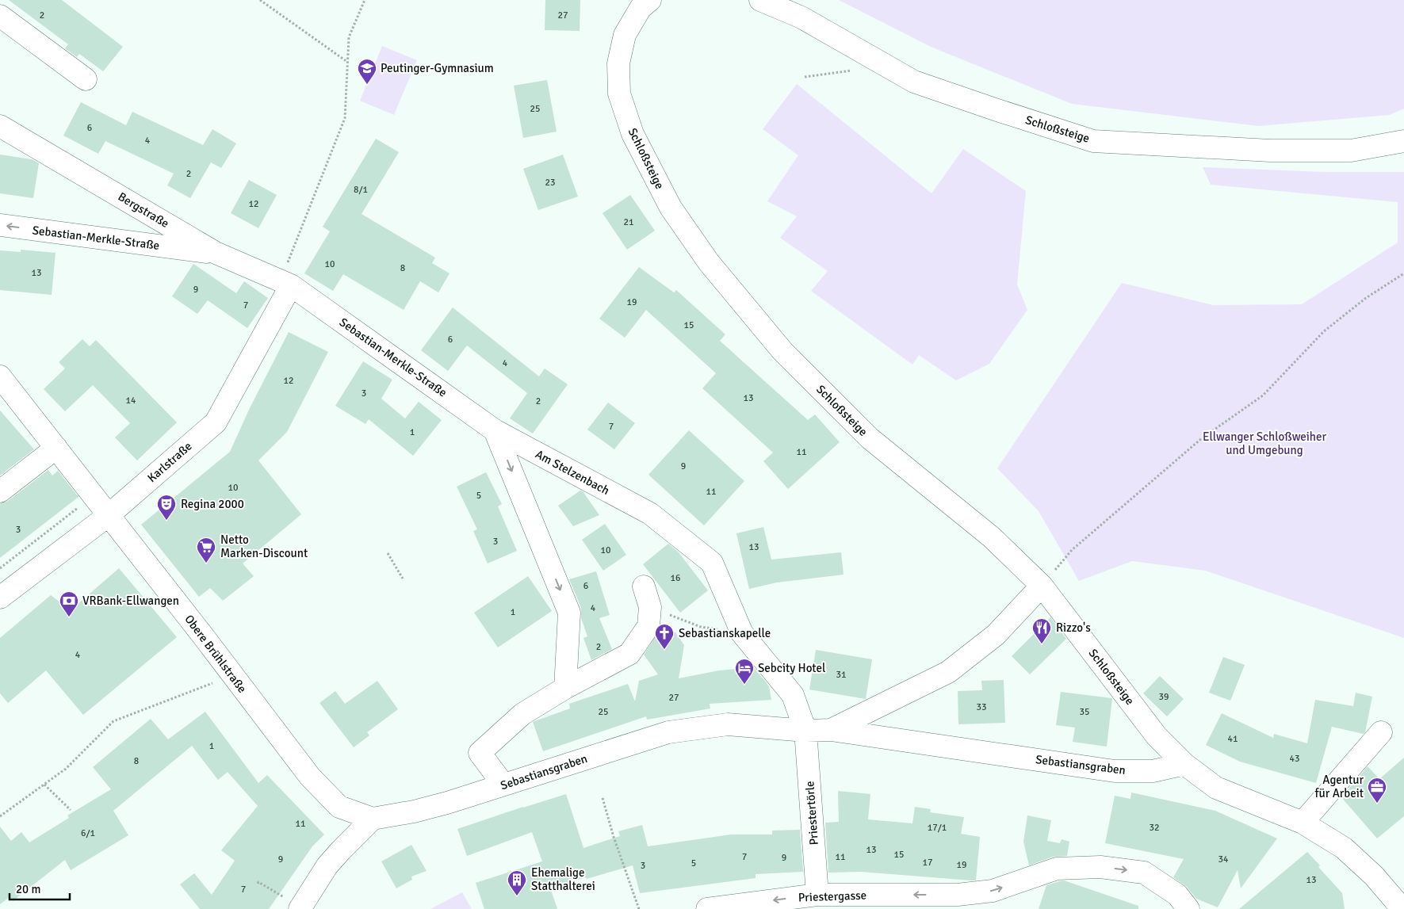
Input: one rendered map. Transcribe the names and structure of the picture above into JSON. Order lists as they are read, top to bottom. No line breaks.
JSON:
{"streets":{"street":["Schloßsteige","Bergstraße","Sebastian-Merkle-Straße","Karlstraße","Am Stelzenbach","Obere Brühlstraße","Sebastiansgraben","Priestertörle","Priestergasse"]},"crossings":[["Schloßsteige","Sebastiansgraben"],["Bergstraße","Sebastian-Merkle-Straße"],["Bergstraße","Karlstraße"],["Sebastian-Merkle-Straße","Karlstraße"],["Sebastian-Merkle-Straße","Am Stelzenbach"],["Karlstraße","Obere Brühlstraße"],["Am Stelzenbach","Sebastiansgraben"],["Am Stelzenbach","Priestertörle"],["Obere Brühlstraße","Sebastiansgraben"],["Sebastiansgraben","Priestertörle"],["Priestertörle","Priestergasse"]],"one_way":["Sebastian-Merkle-Straße"],"parks":["Ellwanger Schloßweiher und Umgebung"],"places":{"school or university":["Peutinger-Gymnasium"],"theatre":["Regina 2000"],"supermarket":["Netto Marken-Discount"],"bank":["VRBank-Ellwangen"],"restaurant":["Rizzo's"],"church":["Sebastianskapelle"],"hotel":["Sebcity Hotel"],"office":["Agentur für Arbeit"],"building":["Ehemalige Statthalterei"]},"house_numbers":["2","27","25","6","4","2","23","8/1","12","21","10","8","13","9","19","7","15","6","4","12","3","13","14","2","7","1","11","9","10","11","5","3","3","13","10","16","6","4","1","2","4","31","39","27","33","25","35","41","1","43","8","11","17/1","32","6/1","13","15","7","11","9","9","34","17","5","19","3","13","7"],"scale_bar":"20 m"}
